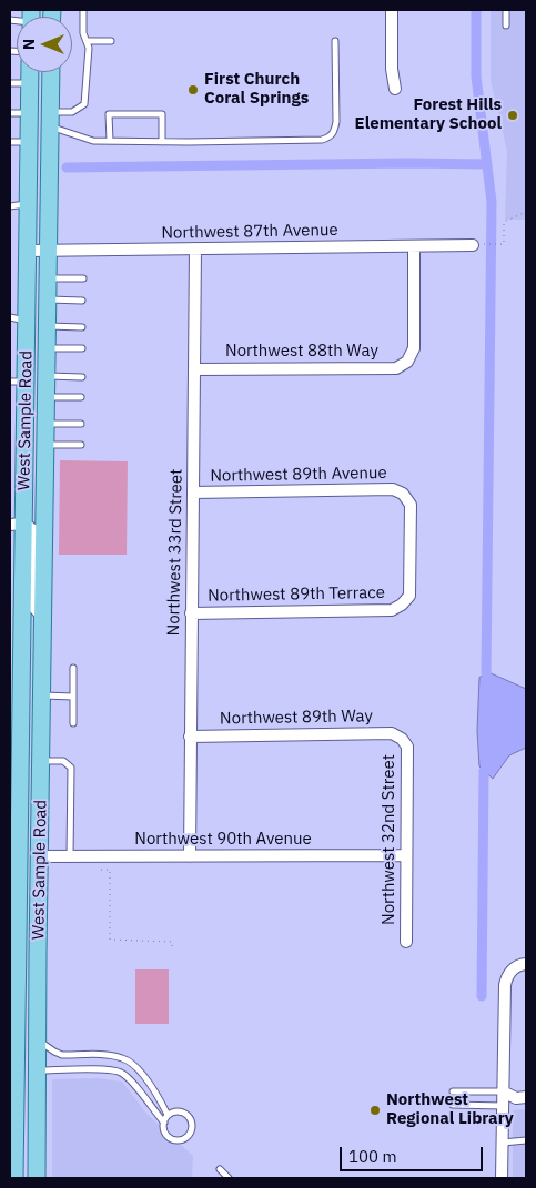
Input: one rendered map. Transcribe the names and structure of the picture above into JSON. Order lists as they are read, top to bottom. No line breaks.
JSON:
{"streets":{"main road":["West Sample Road"],"street":["Northwest 87th Avenue","Northwest 88th Way","Northwest 89th Avenue","Northwest 33rd Street","Northwest 89th Terrace","Northwest 89th Way","Northwest 90th Avenue","Northwest 32nd Street"]},"crossings":[["Northwest 87th Avenue","Northwest 88th Way"],["Northwest 87th Avenue","West Sample Road"],["Northwest 87th Avenue","Northwest 33rd Street"],["Northwest 88th Way","Northwest 33rd Street"],["West Sample Road","Northwest 90th Avenue"],["Northwest 89th Avenue","Northwest 33rd Street"],["Northwest 89th Avenue","Northwest 89th Terrace"],["Northwest 33rd Street","Northwest 89th Terrace"],["Northwest 33rd Street","Northwest 89th Way"],["Northwest 33rd Street","Northwest 90th Avenue"],["Northwest 89th Way","Northwest 32nd Street"],["Northwest 90th Avenue","Northwest 32nd Street"]],"places":["First Church Coral Springs","Forest Hills Elementary School","Northwest Regional Library"],"scale_bar":"100 m","north":"left"}
